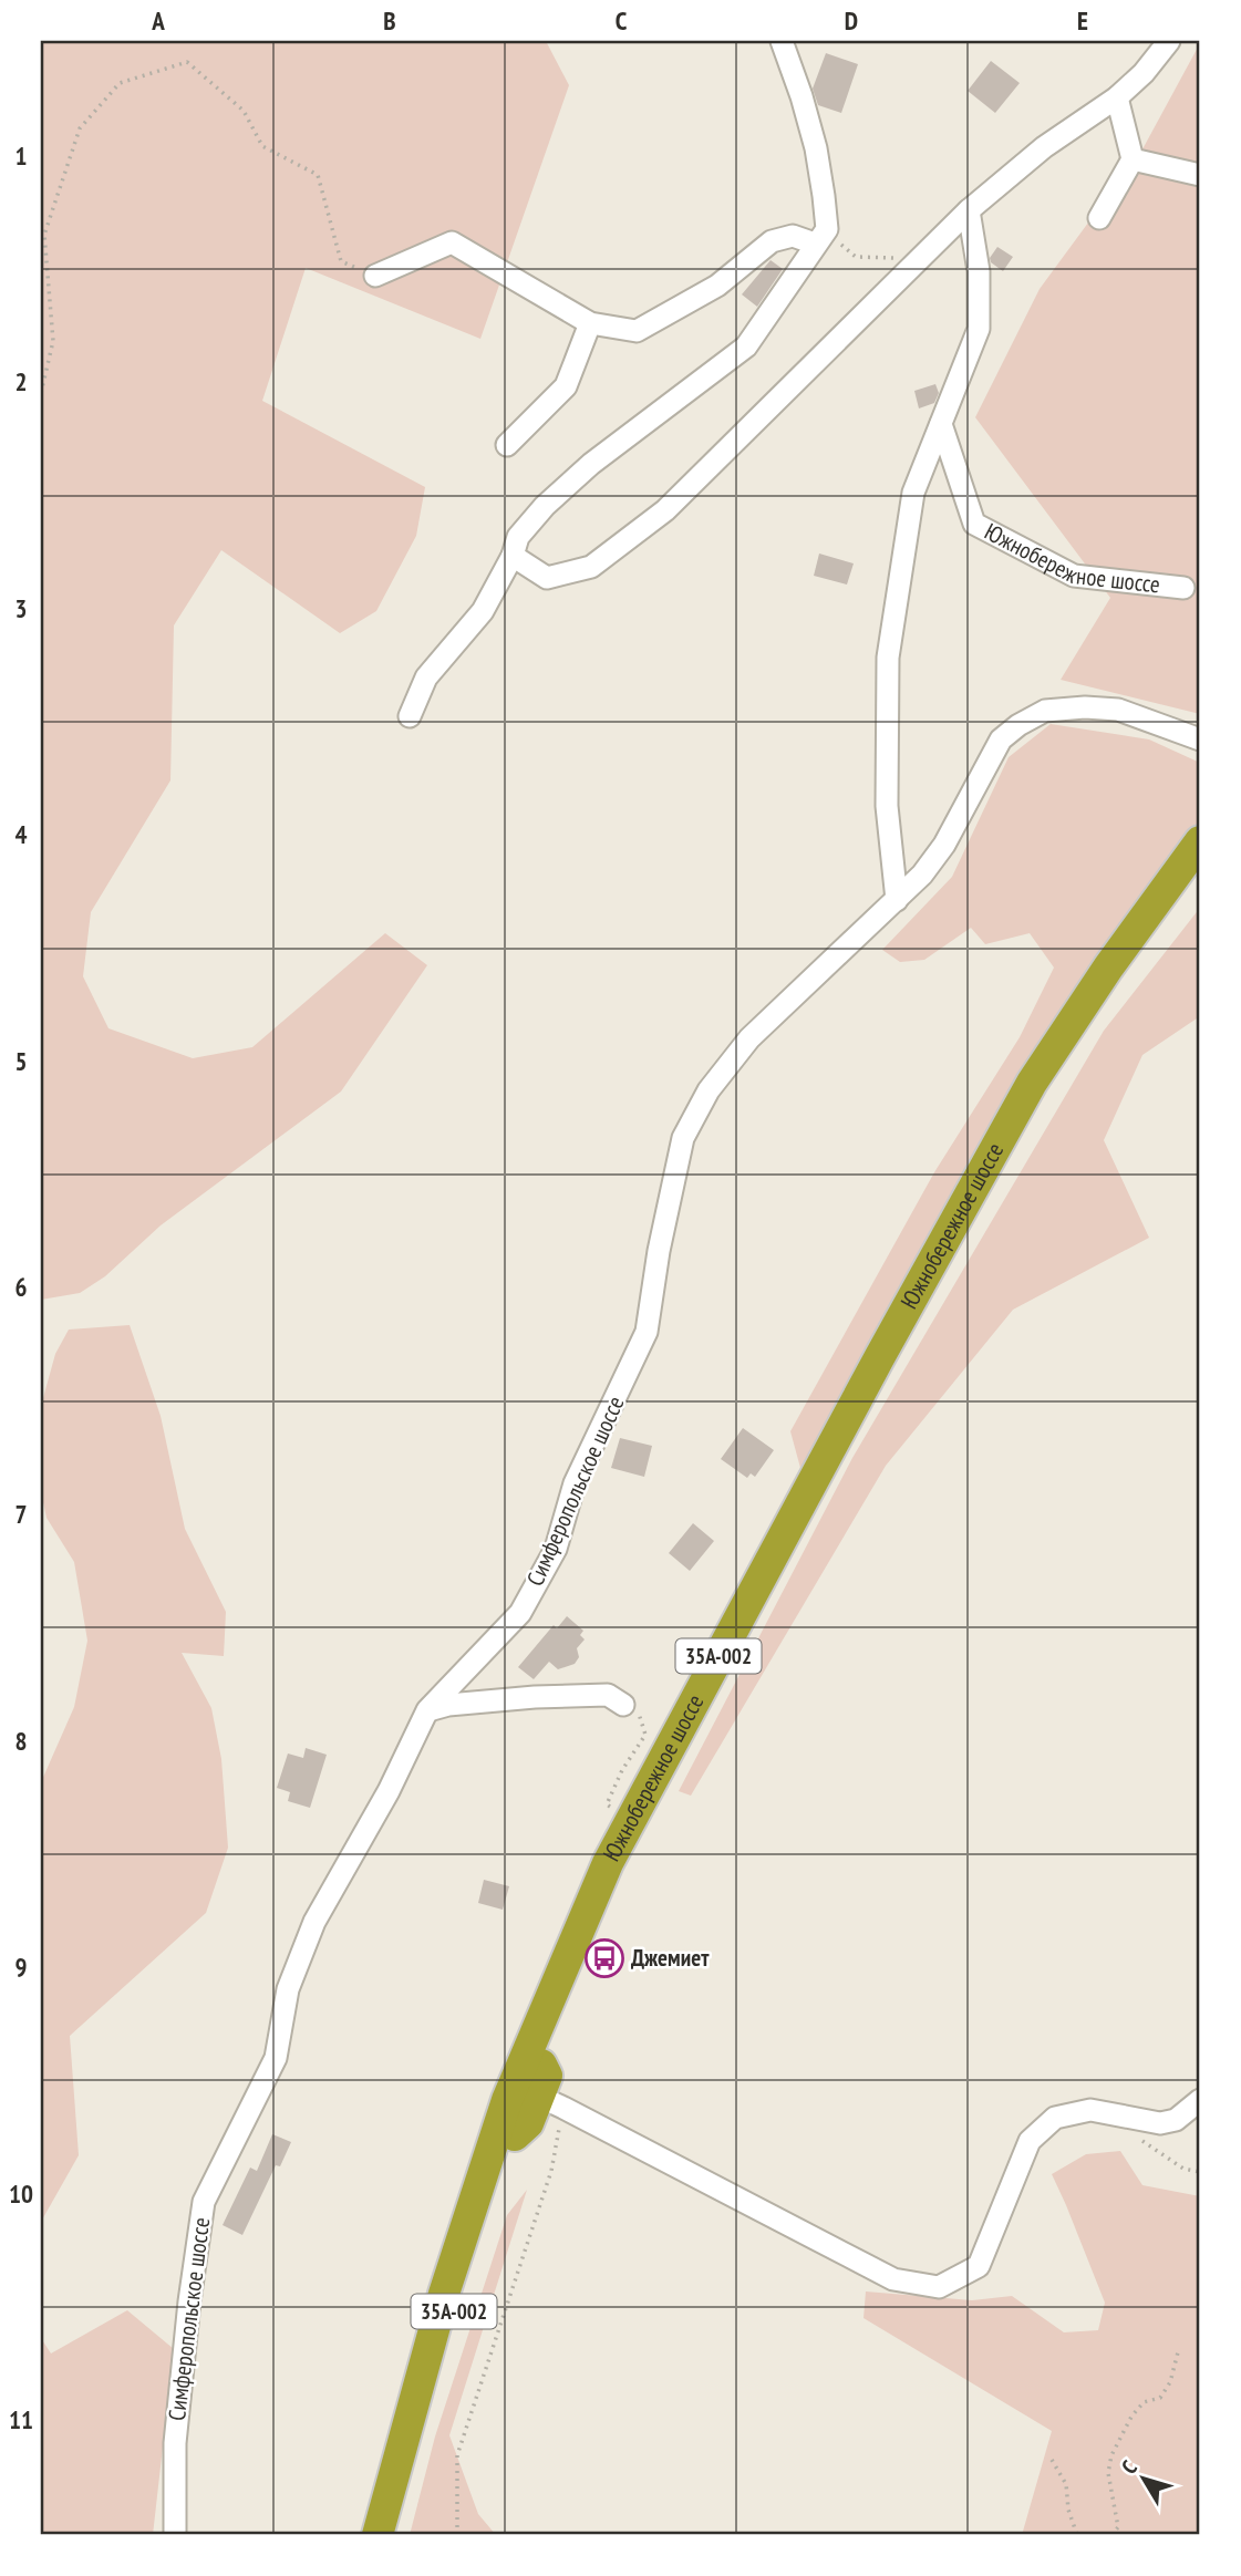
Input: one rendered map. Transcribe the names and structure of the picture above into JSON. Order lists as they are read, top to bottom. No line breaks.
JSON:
{"streets":{"highway":["Южнобережное шоссе","35А-002"],"street":["Симферопольское шоссе"]},"places":{"bus stop":["Джемиет"]},"north":"top left","grid":{"columns":["A","B","C","D","E"],"rows":["1","2","3","4","5","6","7","8","9","10","11"]}}
